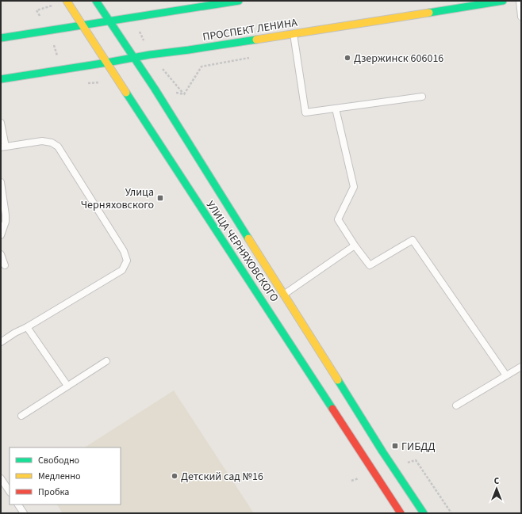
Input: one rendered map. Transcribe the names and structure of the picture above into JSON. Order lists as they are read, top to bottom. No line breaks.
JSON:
{"streets":{"street":["ПРОСПЕКТ ЛЕНИНА","УЛИЦА ЧЕРНЯХОВСКОГО"]},"crossings":[["ПРОСПЕКТ ЛЕНИНА","УЛИЦА ЧЕРНЯХОВСКОГО"]],"places":{"other":["Дзержинск 606016","Детский сад №16"],"transit":["Улица Черняховского","ГИБДД"]},"legend":["Свободно","Медленно","Пробка"],"north":"top"}
